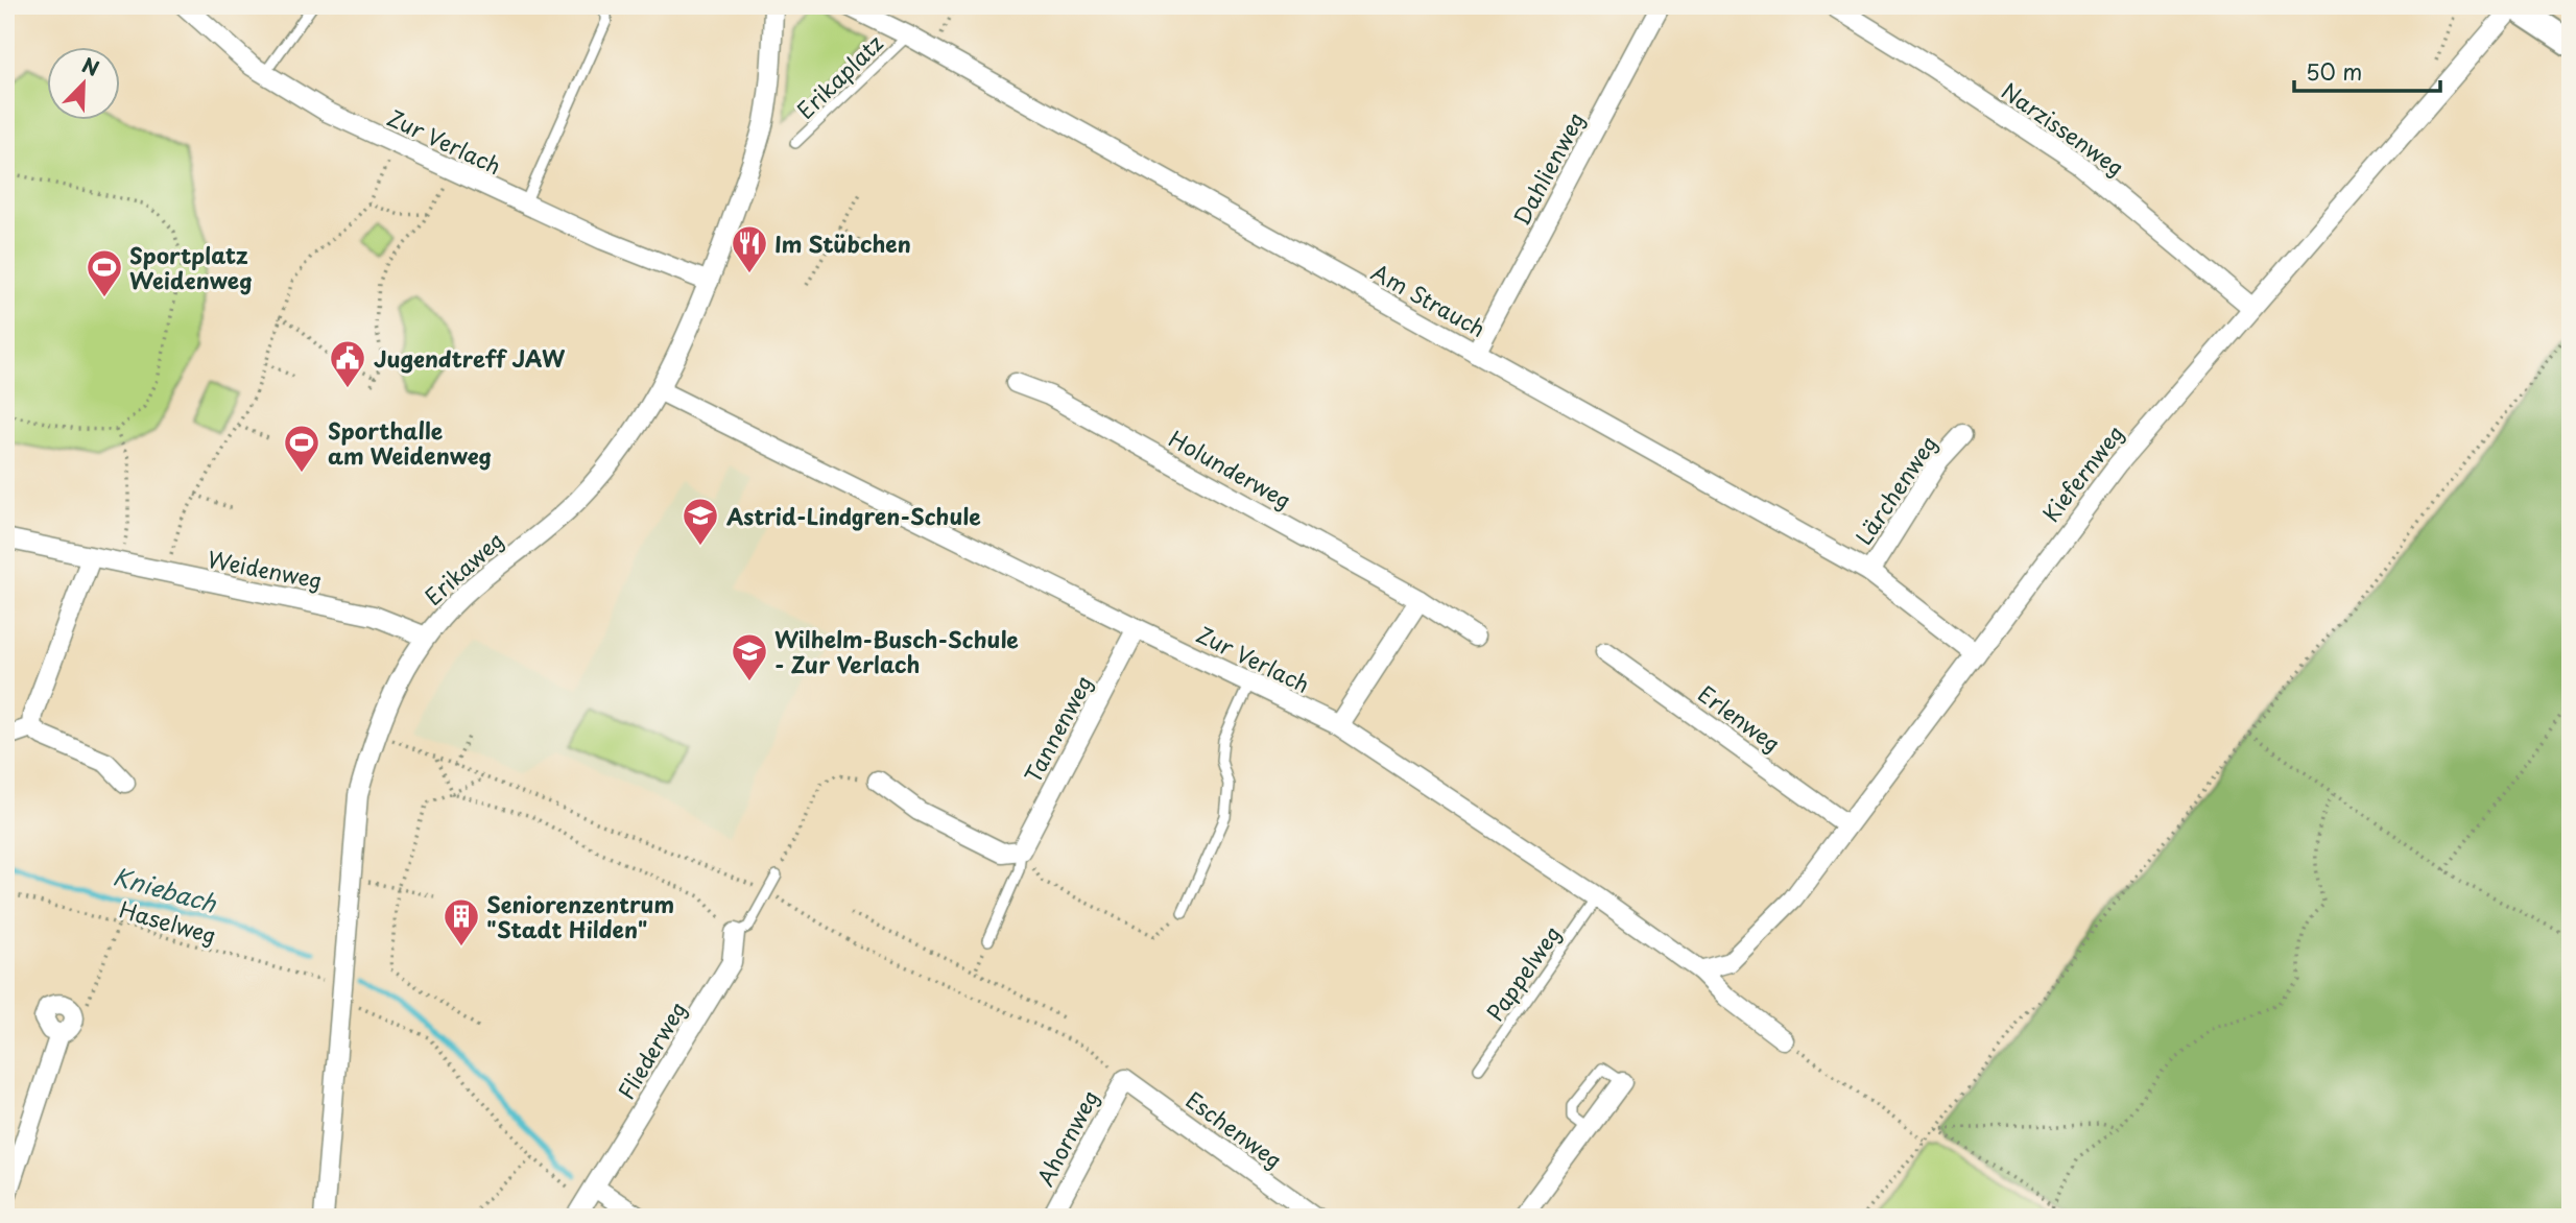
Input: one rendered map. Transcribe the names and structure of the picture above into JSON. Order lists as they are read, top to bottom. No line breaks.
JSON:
{"streets":{"street":["Narzissenweg","Zur Verlach","Dahlienweg","Am Strauch","Holunderweg","Kiefernweg","Lärchenweg","Erikaweg","Weidenweg","Erlenweg","Tannenweg","Fliederweg","Eschenweg","Ahornweg"],"lane":["Erikaplatz","Pappelweg"],"path":["Haselweg"]},"crossings":[["Erikaplatz","Am Strauch"],["Narzissenweg","Kiefernweg"],["Zur Verlach","Kiefernweg"],["Zur Verlach","Erikaweg"],["Zur Verlach","Tannenweg"],["Zur Verlach","Pappelweg"],["Dahlienweg","Am Strauch"],["Am Strauch","Kiefernweg"],["Am Strauch","Lärchenweg"],["Kiefernweg","Erlenweg"],["Erikaweg","Weidenweg"],["Eschenweg","Ahornweg"]],"water":["Kniebach"],"places":{"restaurant":["Im Stübchen"],"sports":["Sportplatz Weidenweg","Sporthalle am Weidenweg"],"public building":["Jugendtreff JAW"],"school or university":["Astrid-Lindgren-Schule","Wilhelm-Busch-Schule - Zur Verlach"],"building":["Seniorenzentrum \"Stadt Hilden\""]},"scale_bar":"50 m","north":"top right"}
